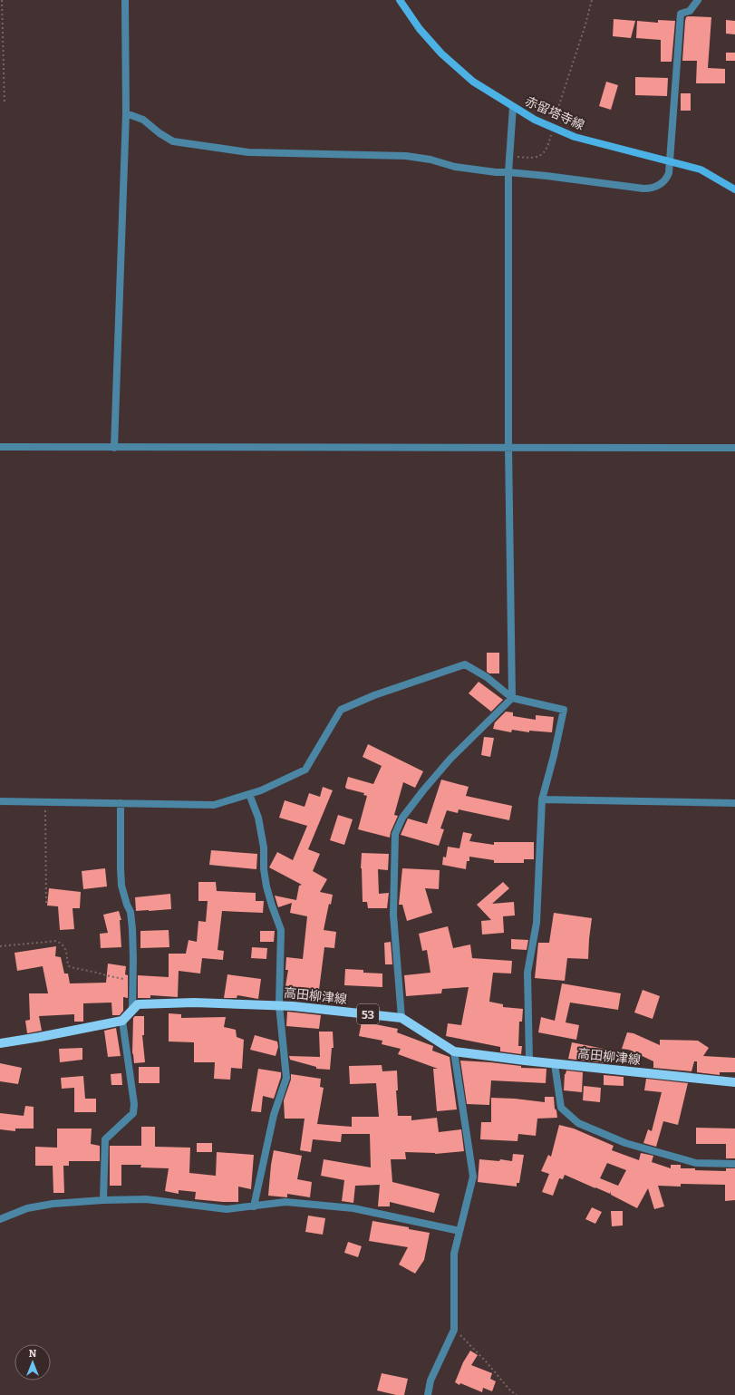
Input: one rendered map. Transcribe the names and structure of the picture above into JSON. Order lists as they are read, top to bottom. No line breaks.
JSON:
{"streets":{"main road":["赤留塔寺線","高田柳津線","53"]},"north":"top"}
